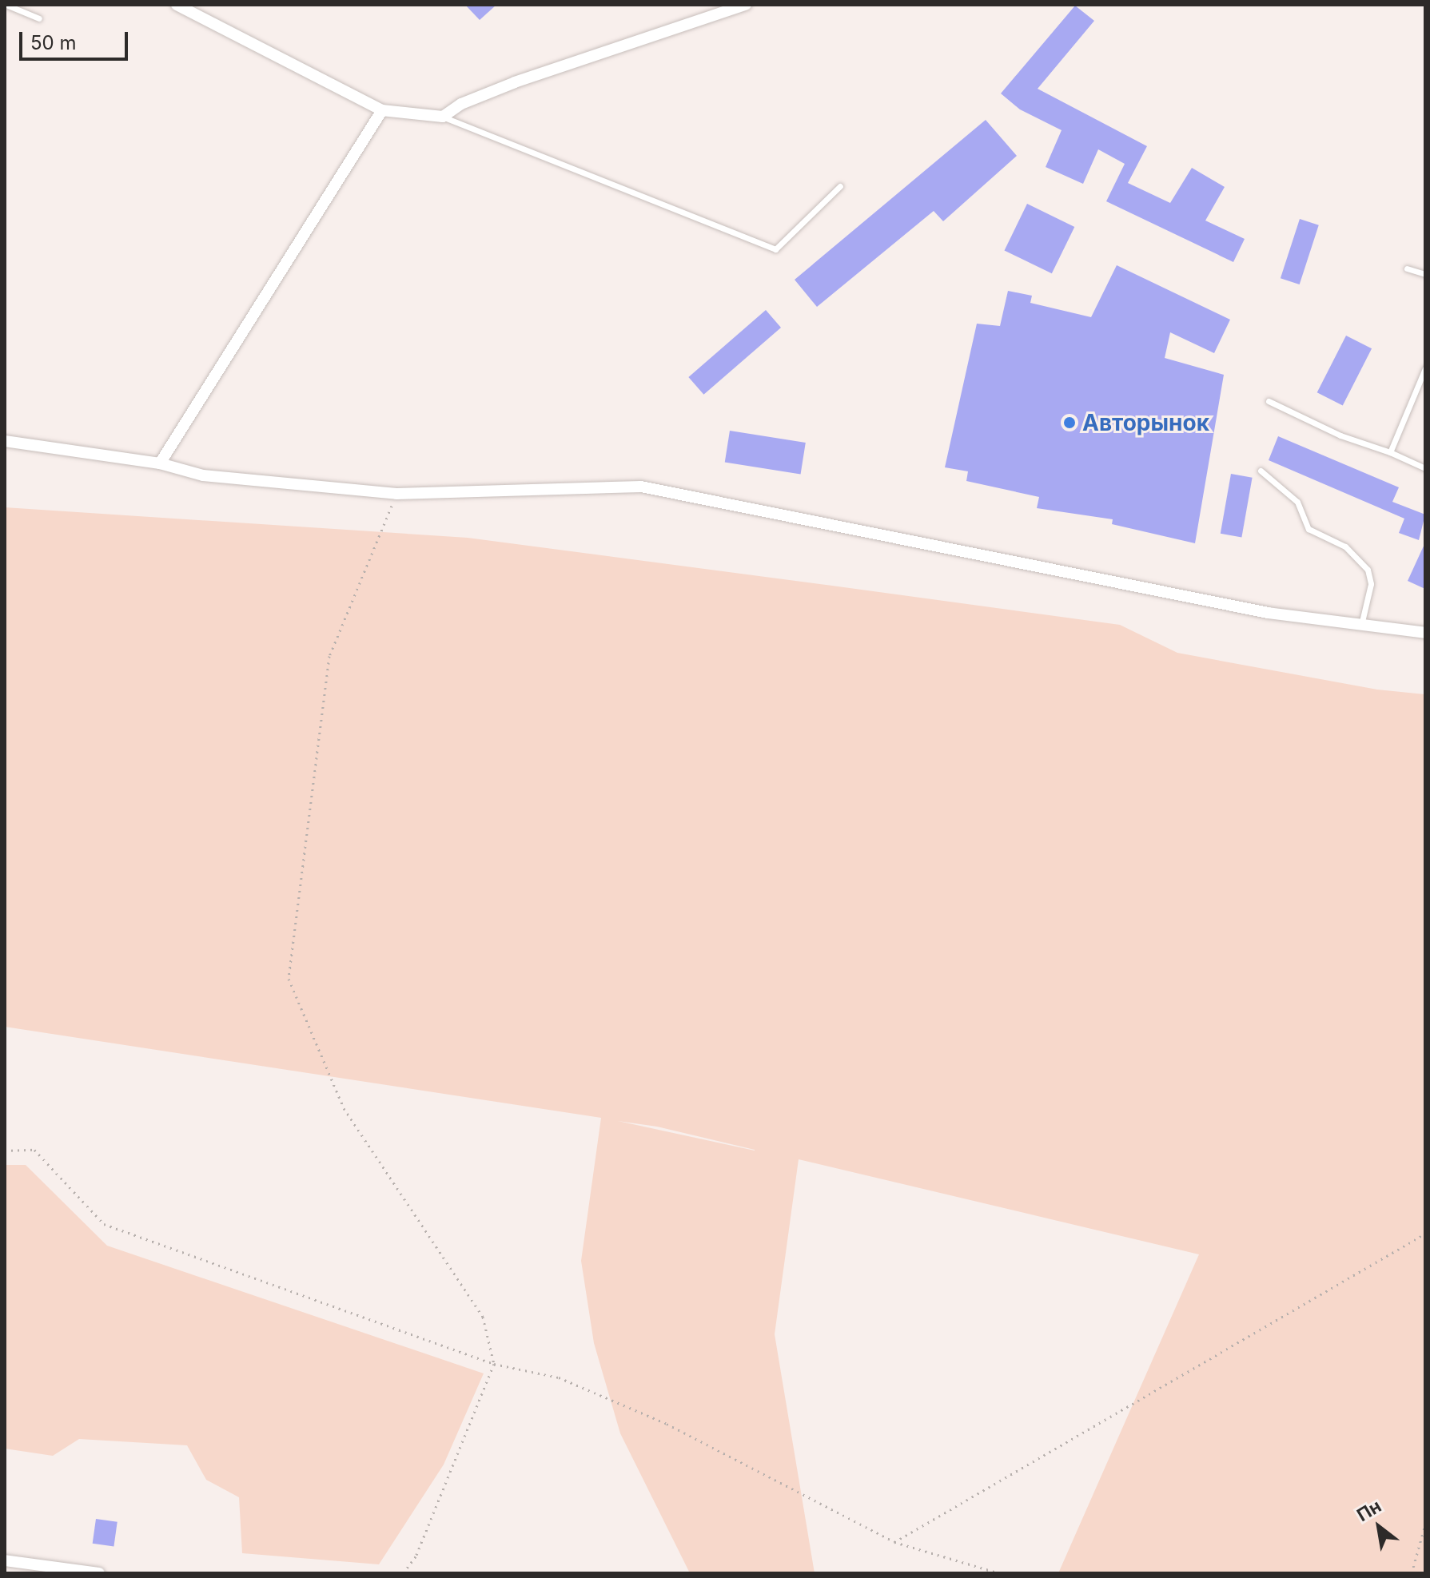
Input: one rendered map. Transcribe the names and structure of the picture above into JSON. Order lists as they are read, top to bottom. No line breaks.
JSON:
{"places":["Авторынок"],"scale_bar":"50 m","north":"top left"}
